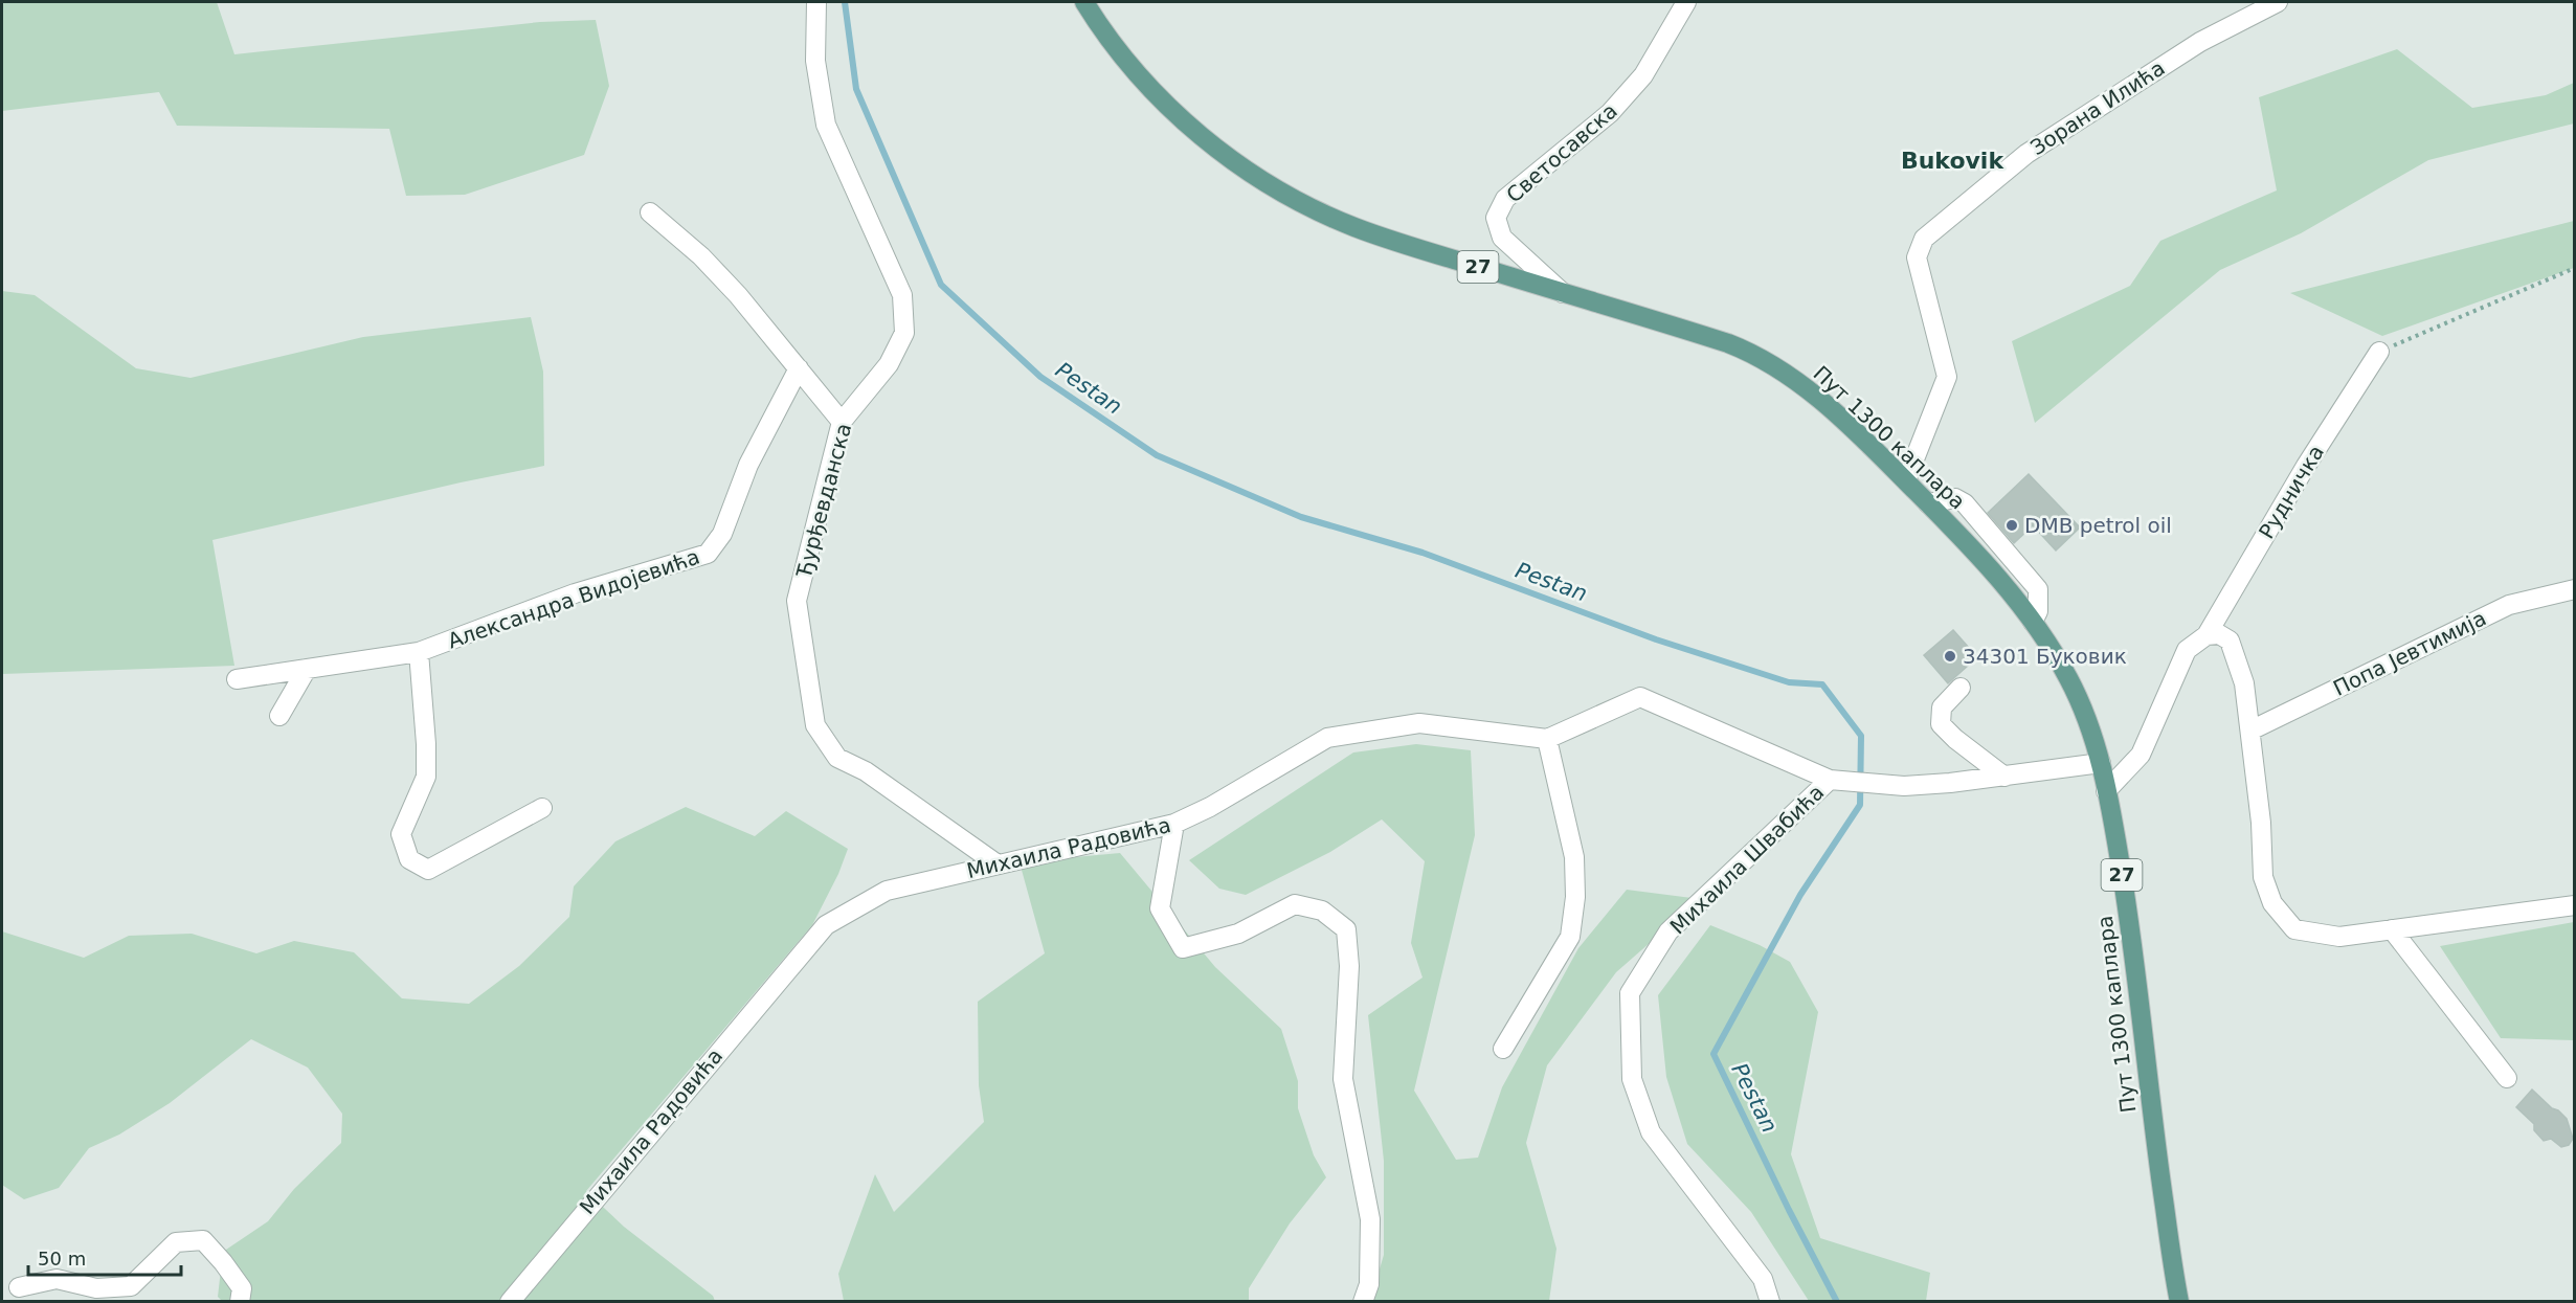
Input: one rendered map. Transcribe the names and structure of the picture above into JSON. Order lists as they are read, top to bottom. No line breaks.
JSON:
{"streets":{"main road":["27","Пут 1300 каплара"],"street":["Зорана Илића","Светосавска","Рудничка","Ђурђевданска","Александра Видојевића","Попа Јевтимија","Михаила Радовића","Михаила Швабића"]},"crossings":[["Зорана Илића","Пут 1300 каплара"],["Светосавска","Пут 1300 каплара"],["Пут 1300 каплара","Рудничка"],["Ђурђевданска","Михаила Радовића"]],"districts":["Bukovik"],"water":["Pestan"],"places":["DMB petrol oil","34301 Буковик"],"scale_bar":"50 m"}
